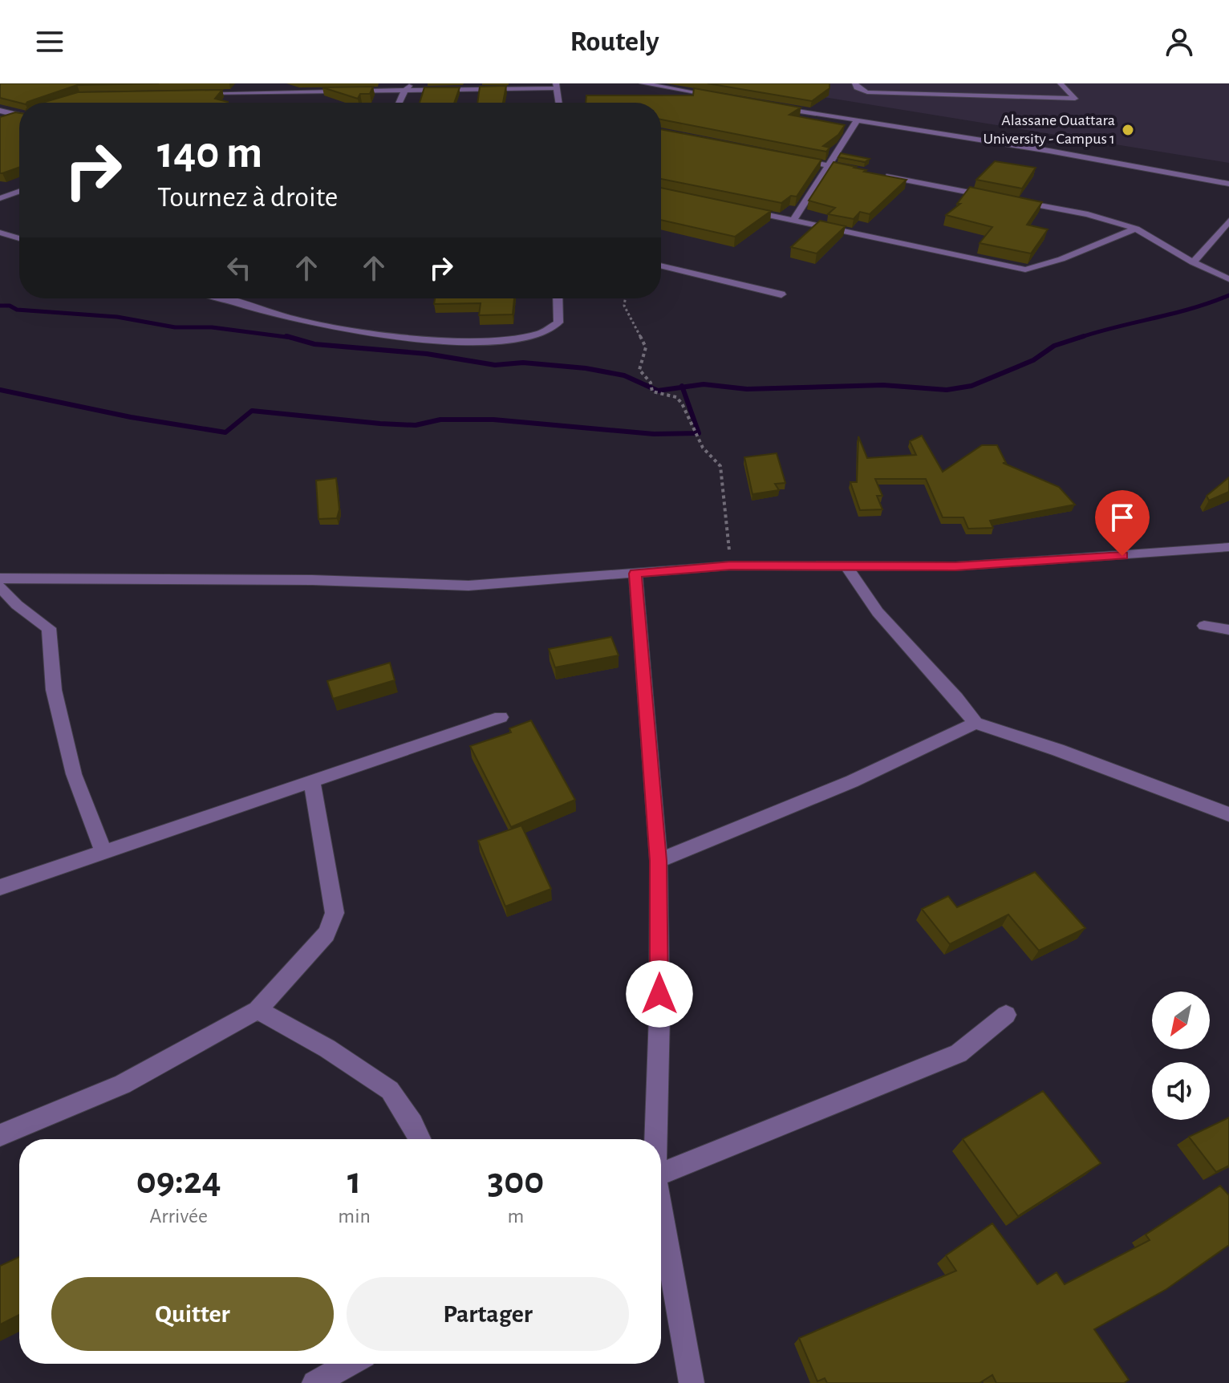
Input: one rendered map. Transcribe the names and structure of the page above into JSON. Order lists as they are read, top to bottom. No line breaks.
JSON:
{"places":["Alassane Ouattara University - Campus 1"],"north":"bottom left","page":{"header":"Routely","turn":["140 m","Tournez à droite"],"eta":["09:24","Arrivée","1","min","300","m"],"buttons":["Quitter","Partager"]}}
